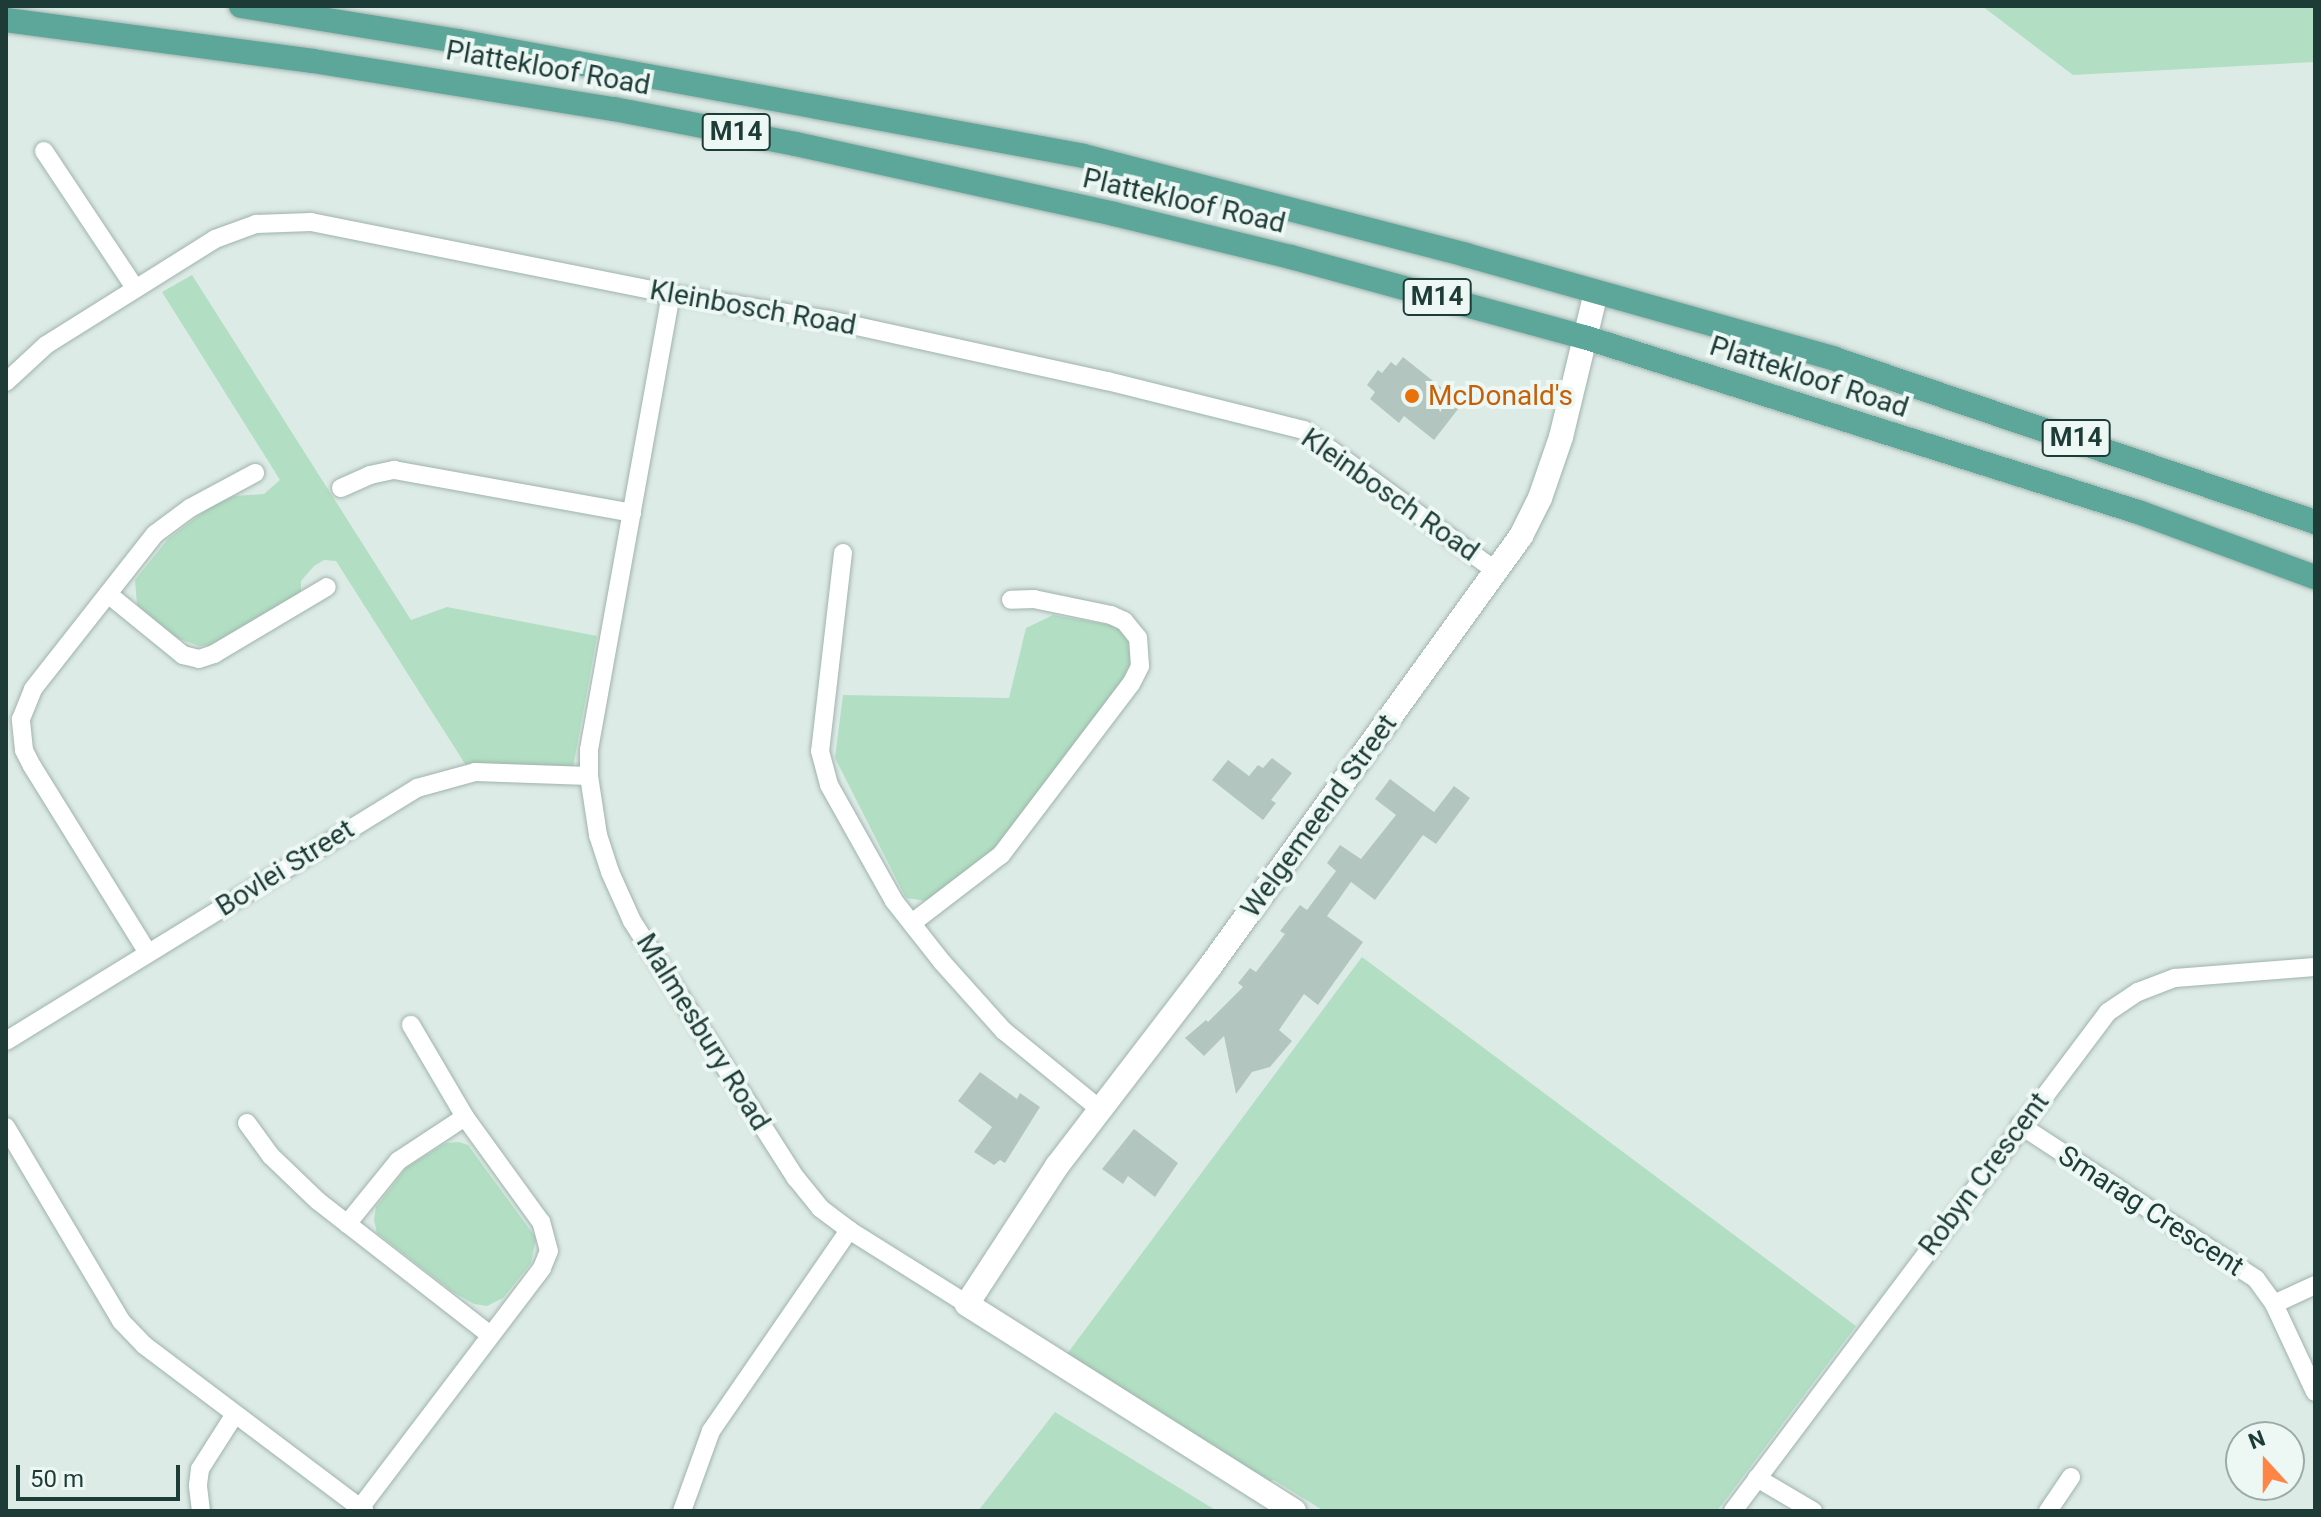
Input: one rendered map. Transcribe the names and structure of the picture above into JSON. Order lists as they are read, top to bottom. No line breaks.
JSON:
{"streets":{"main road":["Plattekloof Road","M14"],"street":["Kleinbosch Road","Welgemeend Street","Bovlei Street","Malmesbury Road","Robyn Crescent","Smarag Crescent"]},"crossings":[["Plattekloof Road","Welgemeend Street"],["Kleinbosch Road","Welgemeend Street"],["Kleinbosch Road","Malmesbury Road"],["Welgemeend Street","Malmesbury Road"],["Bovlei Street","Malmesbury Road"],["Robyn Crescent","Smarag Crescent"]],"places":["McDonald's"],"scale_bar":"50 m","north":"top"}
